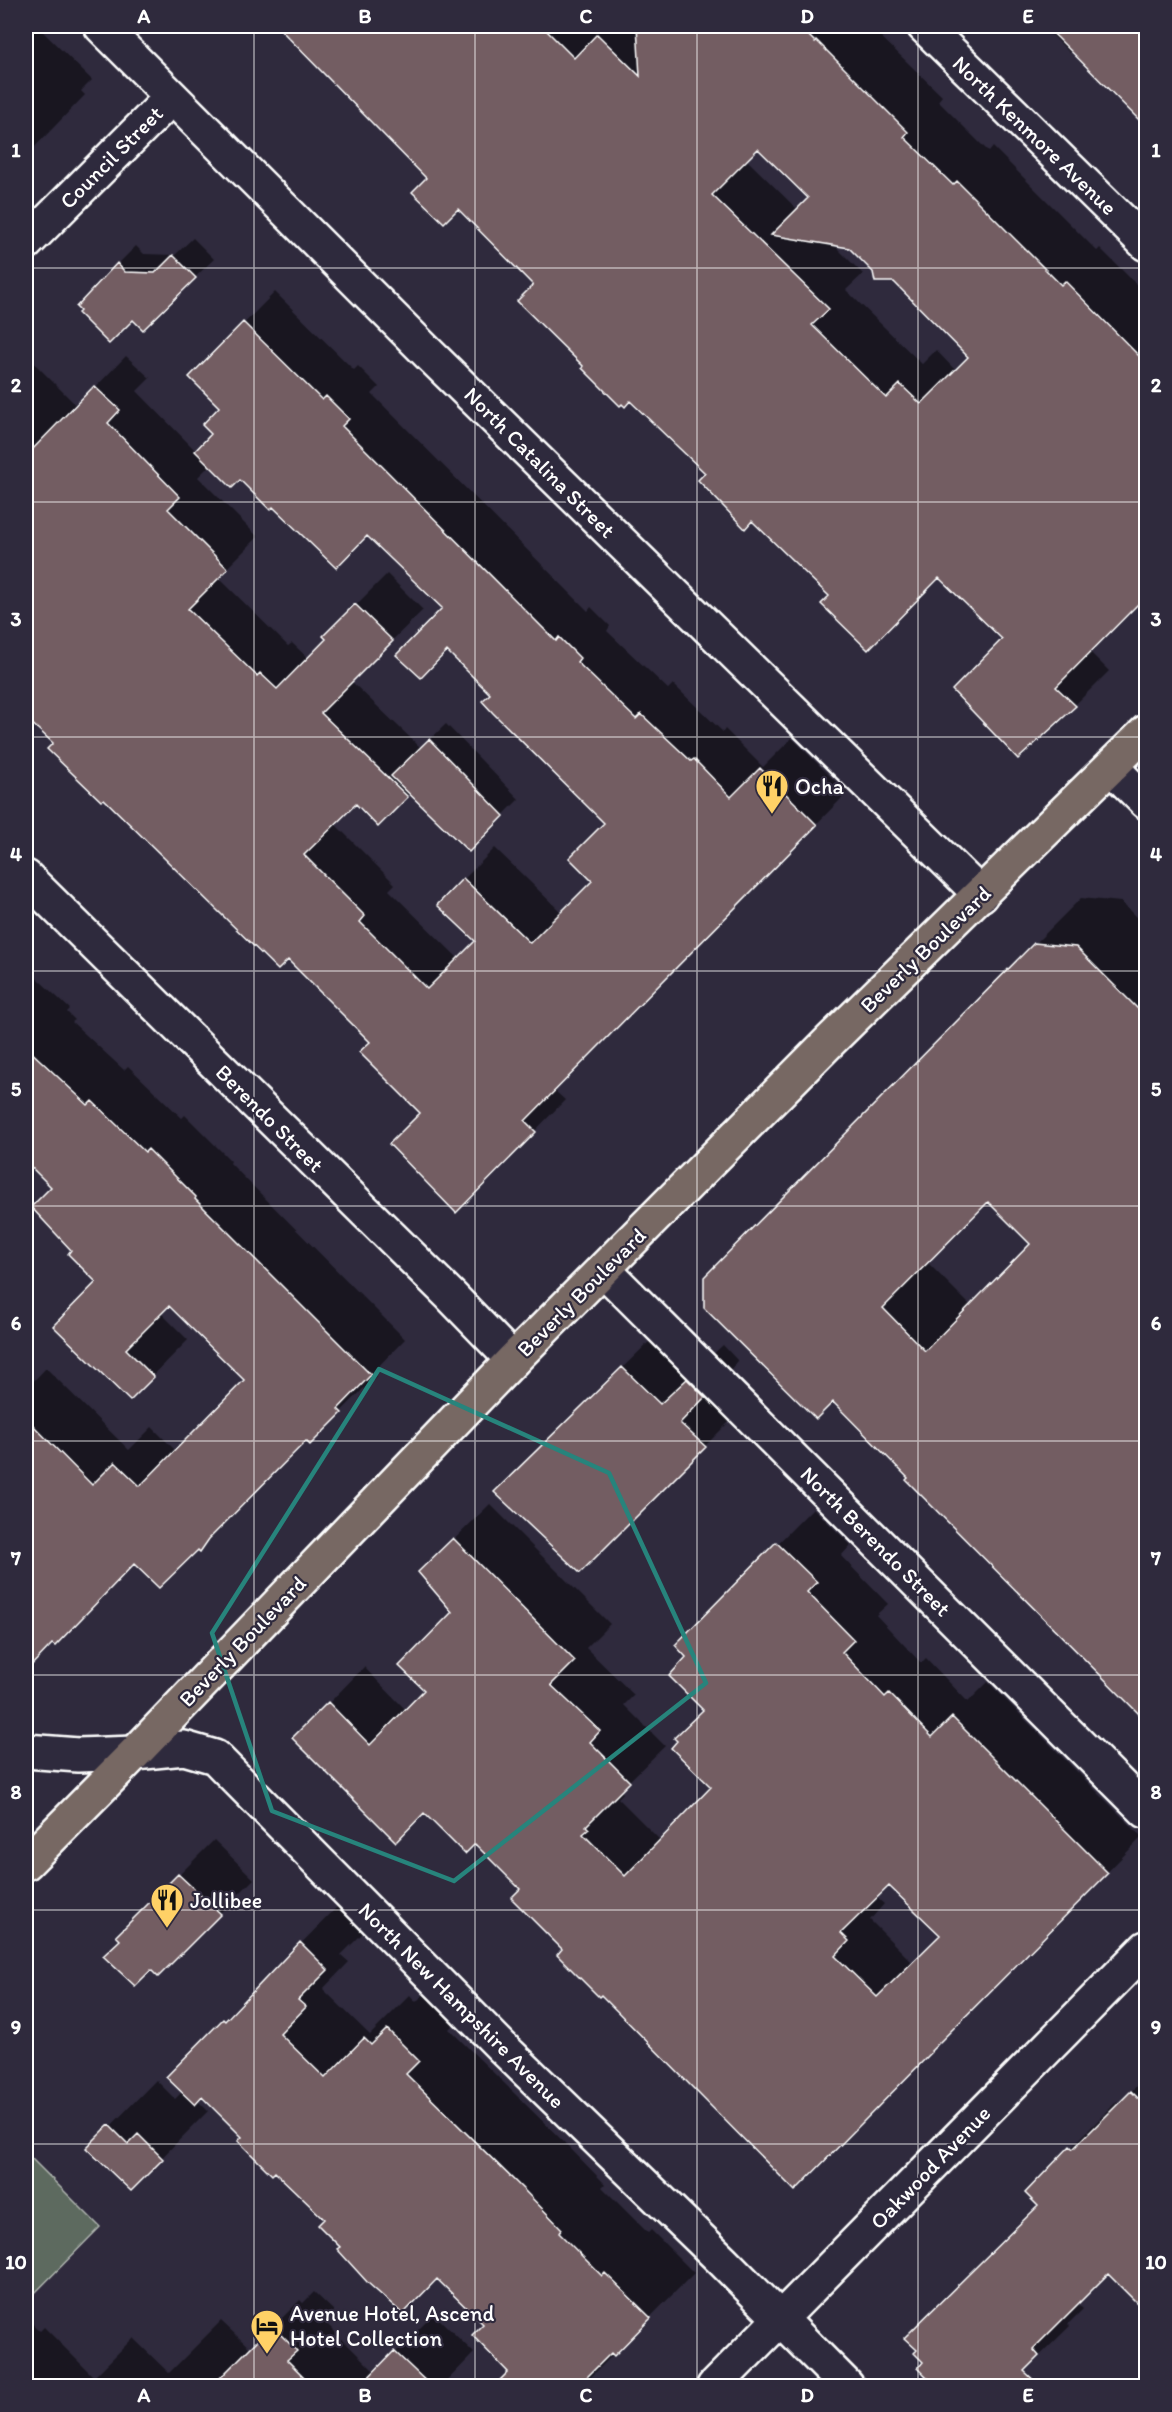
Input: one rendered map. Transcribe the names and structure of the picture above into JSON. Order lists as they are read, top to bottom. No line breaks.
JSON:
{"streets":{"main road":["Beverly Boulevard"],"street":["North Kenmore Avenue","Council Street","North Catalina Street","Berendo Street","North Berendo Street","North New Hampshire Avenue","Oakwood Avenue"]},"crossings":[["Council Street","North Catalina Street"],["North Catalina Street","Beverly Boulevard"],["Beverly Boulevard","Berendo Street"],["Beverly Boulevard","North Berendo Street"],["Beverly Boulevard","North New Hampshire Avenue"],["North New Hampshire Avenue","Oakwood Avenue"]],"places":{"restaurant":["Ocha","Jollibee"],"hotel":["Avenue Hotel, Ascend Hotel Collection"]},"grid":{"columns":["A","B","C","D","E"],"rows":["1","2","3","4","5","6","7","8","9","10"]}}
